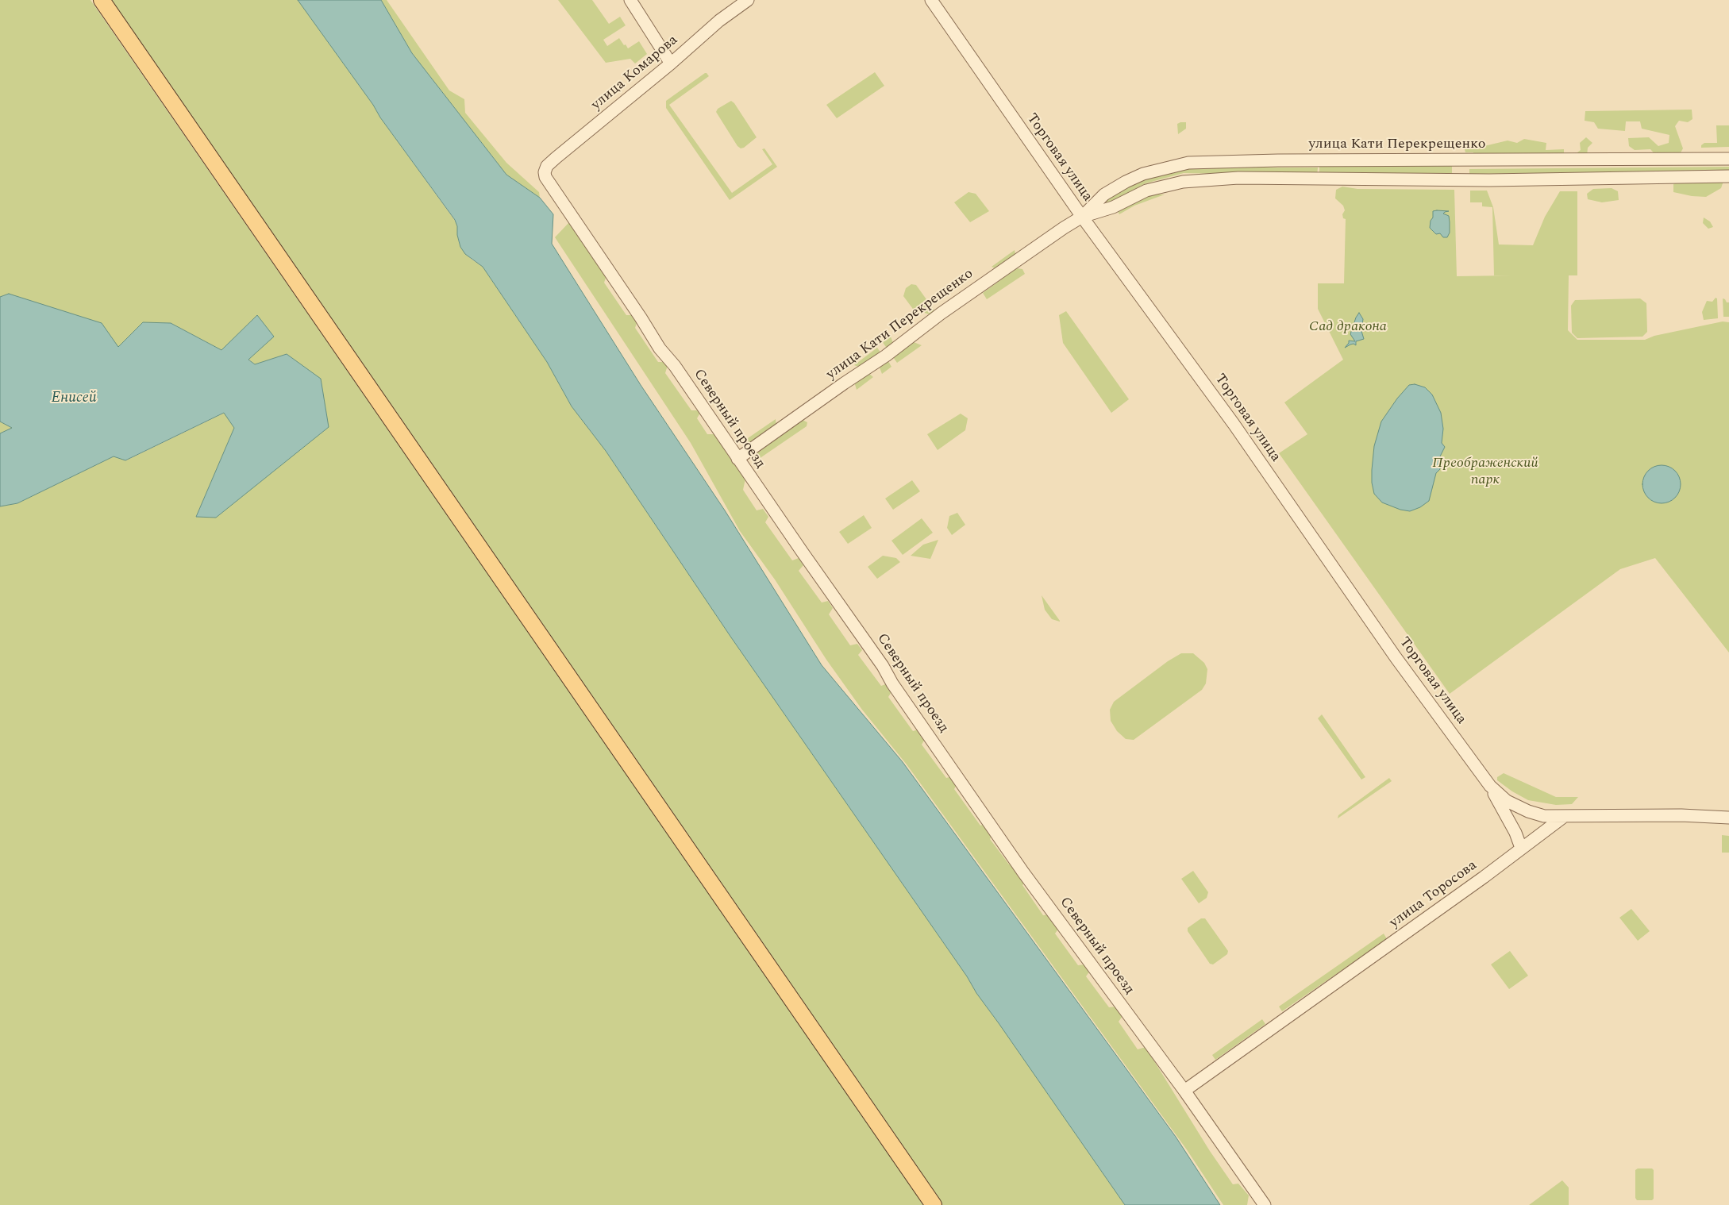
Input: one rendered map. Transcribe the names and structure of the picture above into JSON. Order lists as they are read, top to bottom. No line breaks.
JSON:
{"streets":{"street":["улица Комарова","улица Кати Перекрещенко","Торговая улица","Северный проезд","улица Торосова"]},"crossings":[["улица Комарова","Северный проезд"],["улица Кати Перекрещенко","Торговая улица"],["улица Кати Перекрещенко","Северный проезд"],["Торговая улица","улица Торосова"],["Северный проезд","улица Торосова"]],"water":["Енисей"],"parks":["Сад дракона","Преображенский парк"]}
